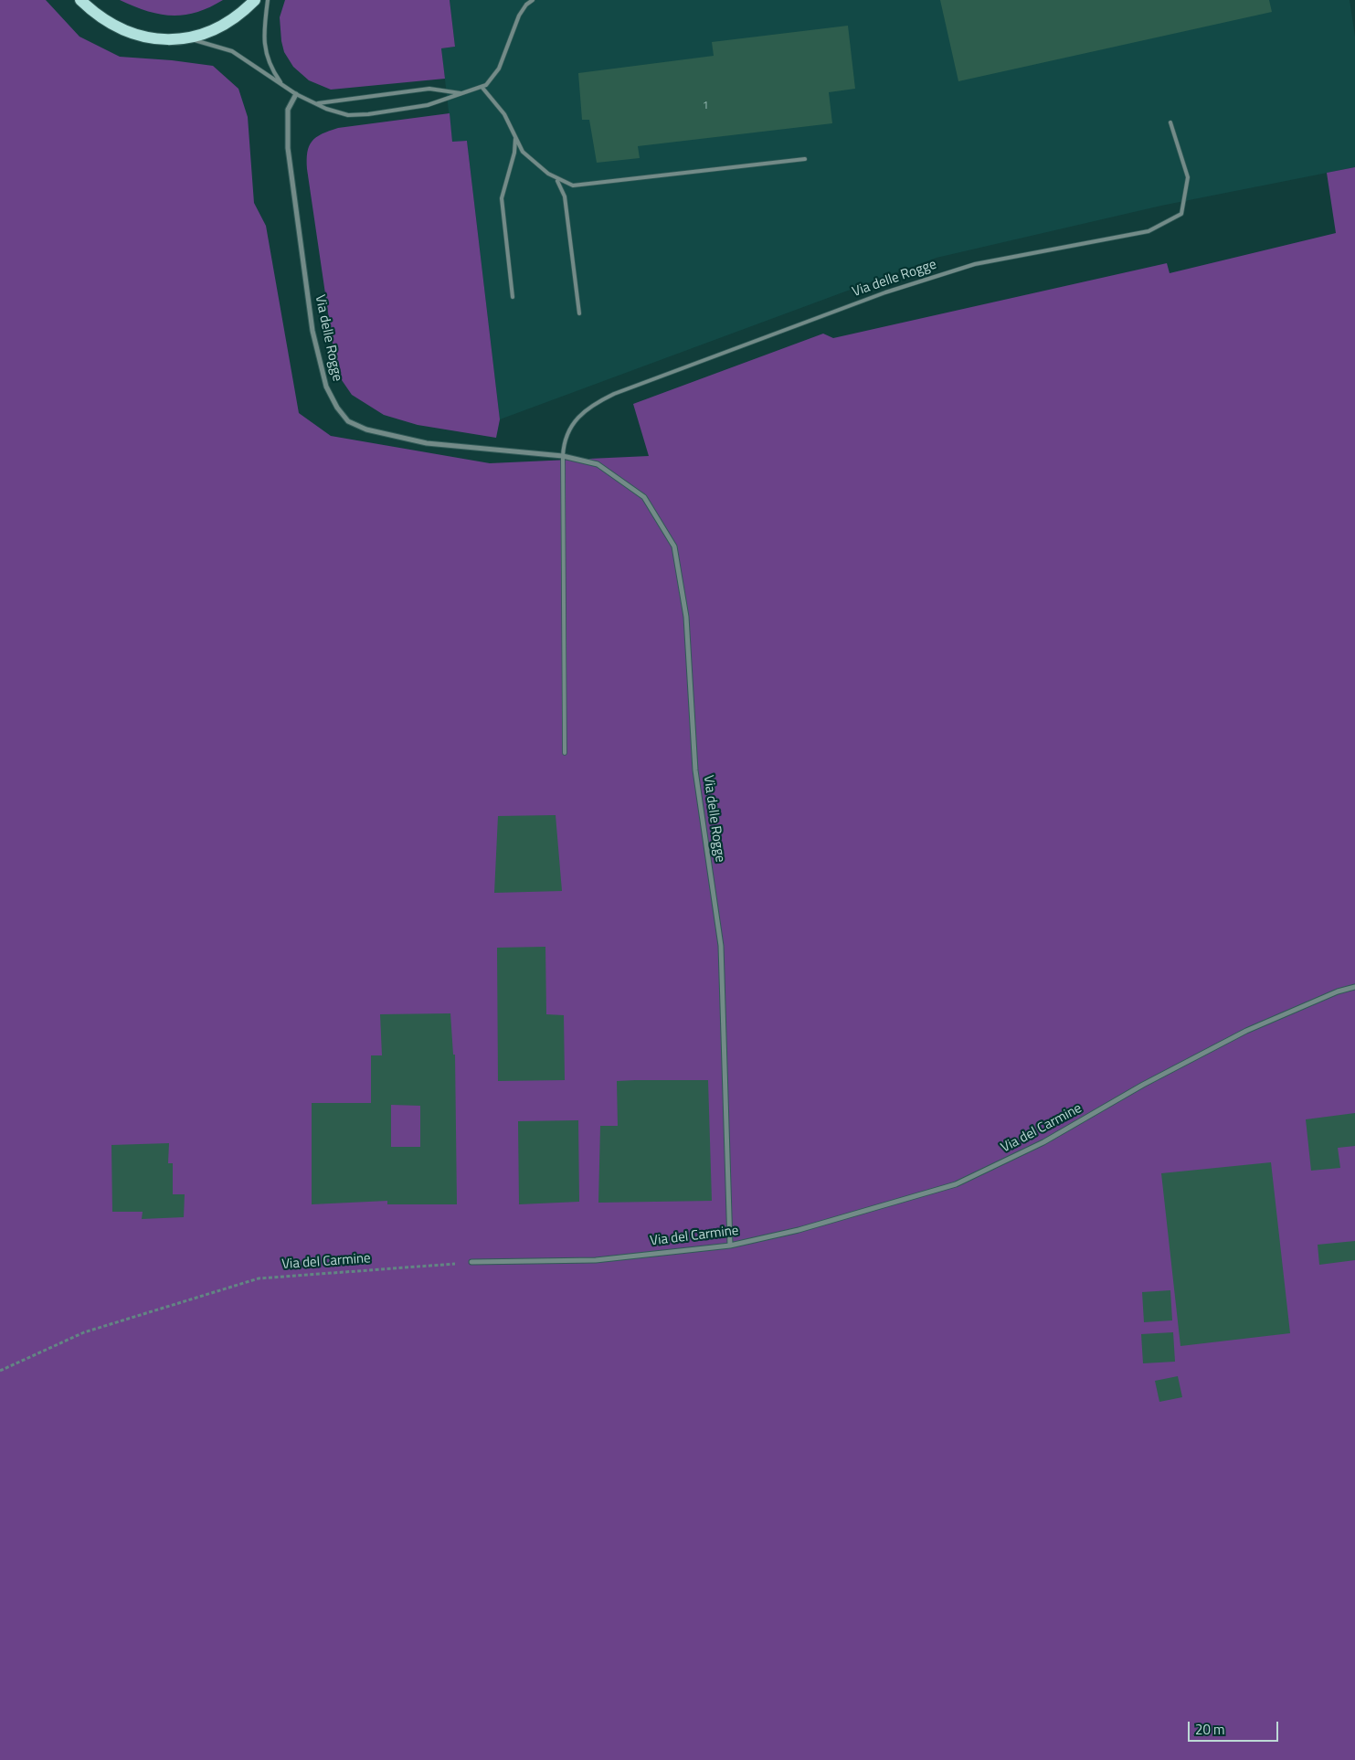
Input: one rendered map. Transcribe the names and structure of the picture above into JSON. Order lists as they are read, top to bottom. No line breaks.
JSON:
{"streets":{"street":["Via delle Rogge","Via del Carmine"]},"crossings":[["Via delle Rogge","Via del Carmine"]],"house_numbers":["1"],"scale_bar":"20 m"}
